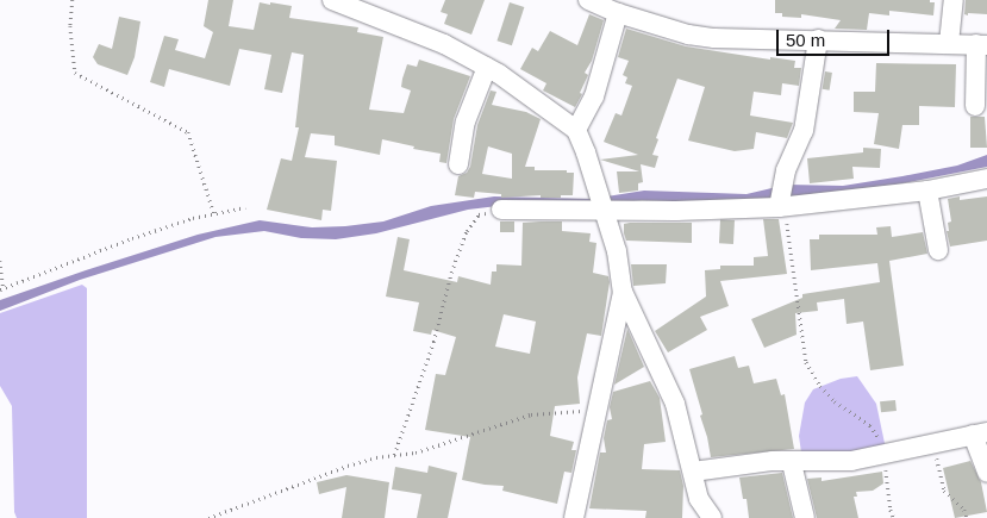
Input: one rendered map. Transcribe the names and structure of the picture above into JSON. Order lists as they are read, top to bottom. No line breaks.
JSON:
{"scale_bar":"50 m"}
